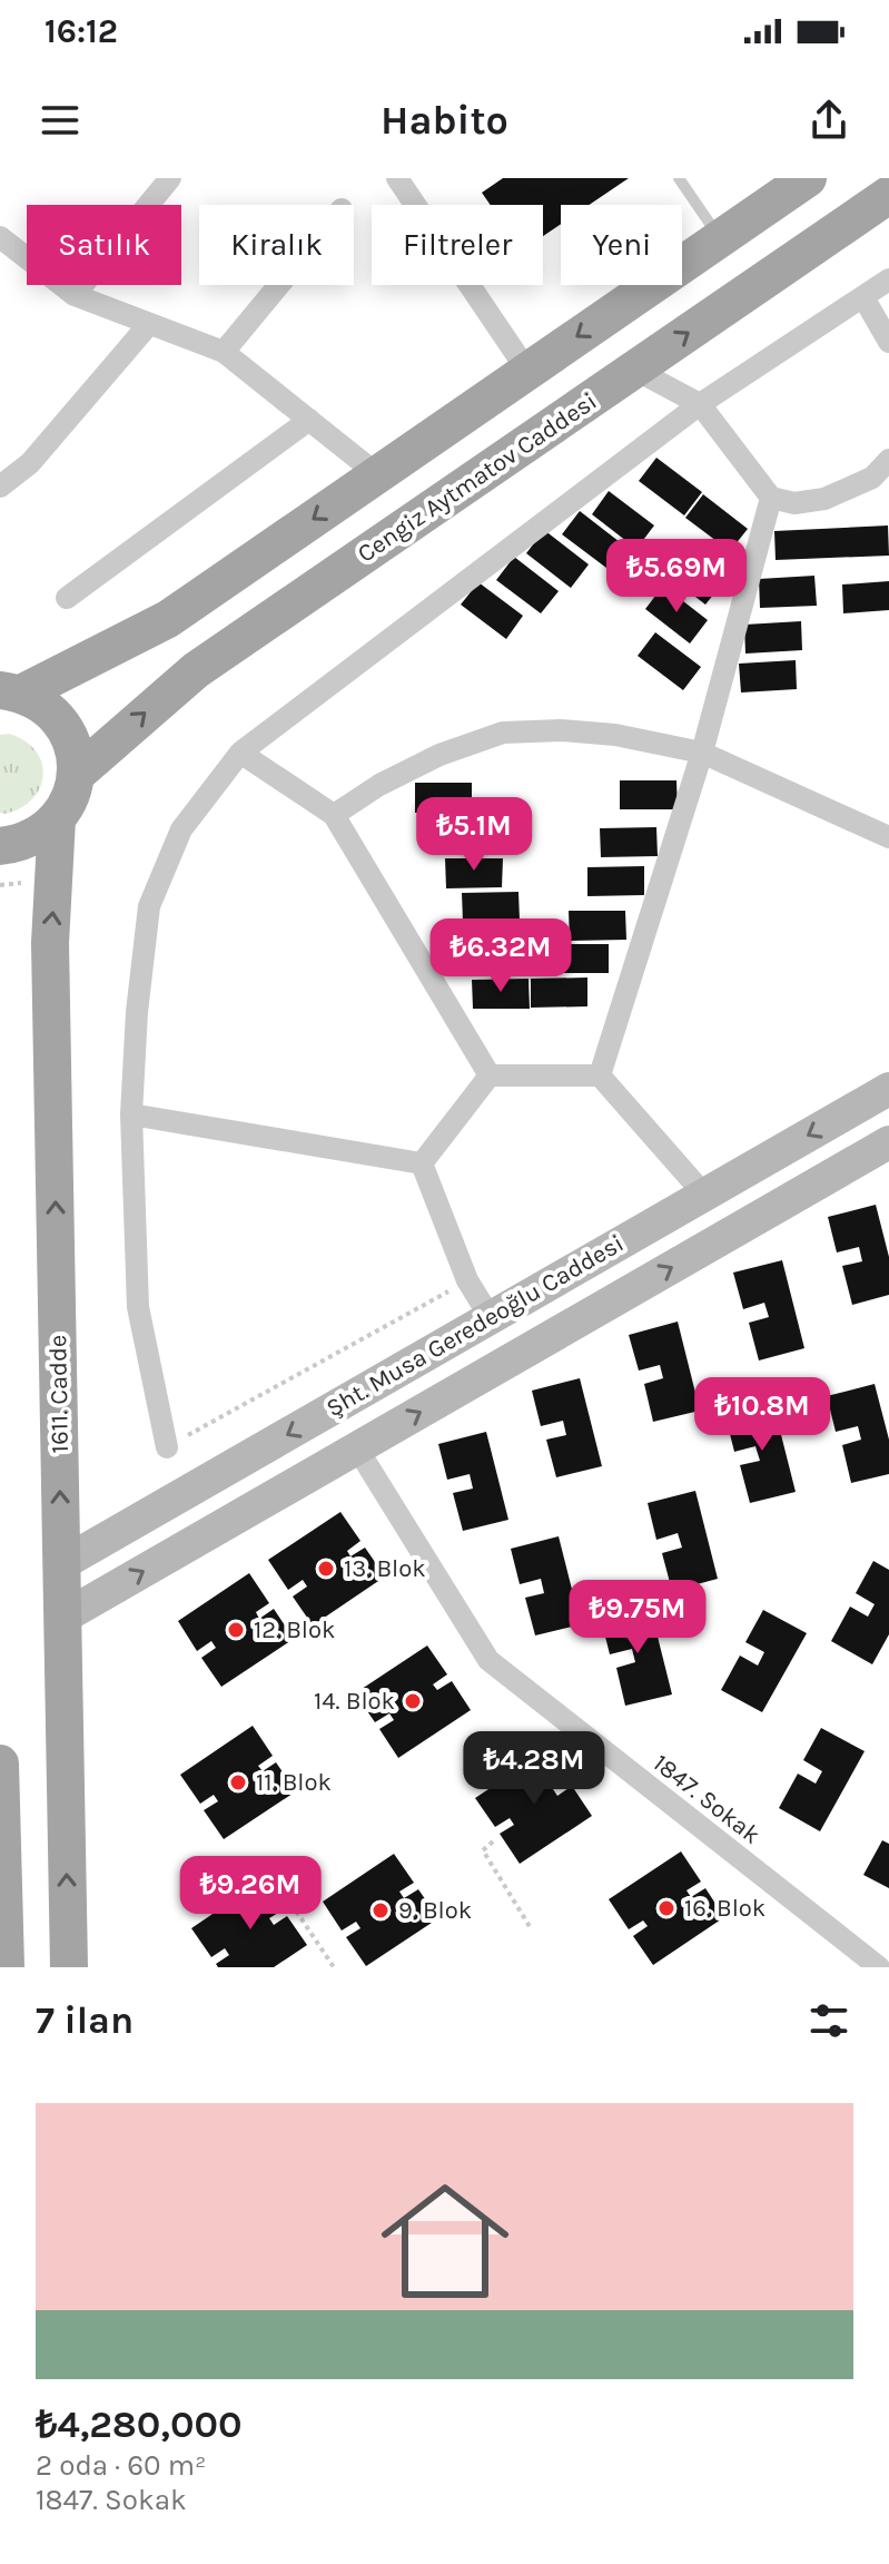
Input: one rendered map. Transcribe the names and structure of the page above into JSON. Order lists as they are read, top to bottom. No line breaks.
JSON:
{"streets":{"main road":["Cengiz Aytmatov Caddesi","1611. Cadde"],"street":["Şht. Musa Geredeoğlu Caddesi","1847. Sokak"]},"crossings":[["Şht. Musa Geredeoğlu Caddesi","1611. Cadde"],["Şht. Musa Geredeoğlu Caddesi","1847. Sokak"]],"one_way":["1611. Cadde"],"places":["13. Blok","12. Blok","14. Blok","11. Blok","16. Blok","9. Blok"],"page":{"status":"16:12","header":"Habito","chip":["Satılık","Kiralık","Filtreler","Yeni"],"price":["₺5.69M","₺5.1M","₺6.32M","₺10.8M","₺9.75M","₺4.28M","₺9.26M"],"heading":"7 ilan","list":[{"name":"₺4,280,000","note":"2 oda · 60 m² · 1847. Sokak"}]}}
